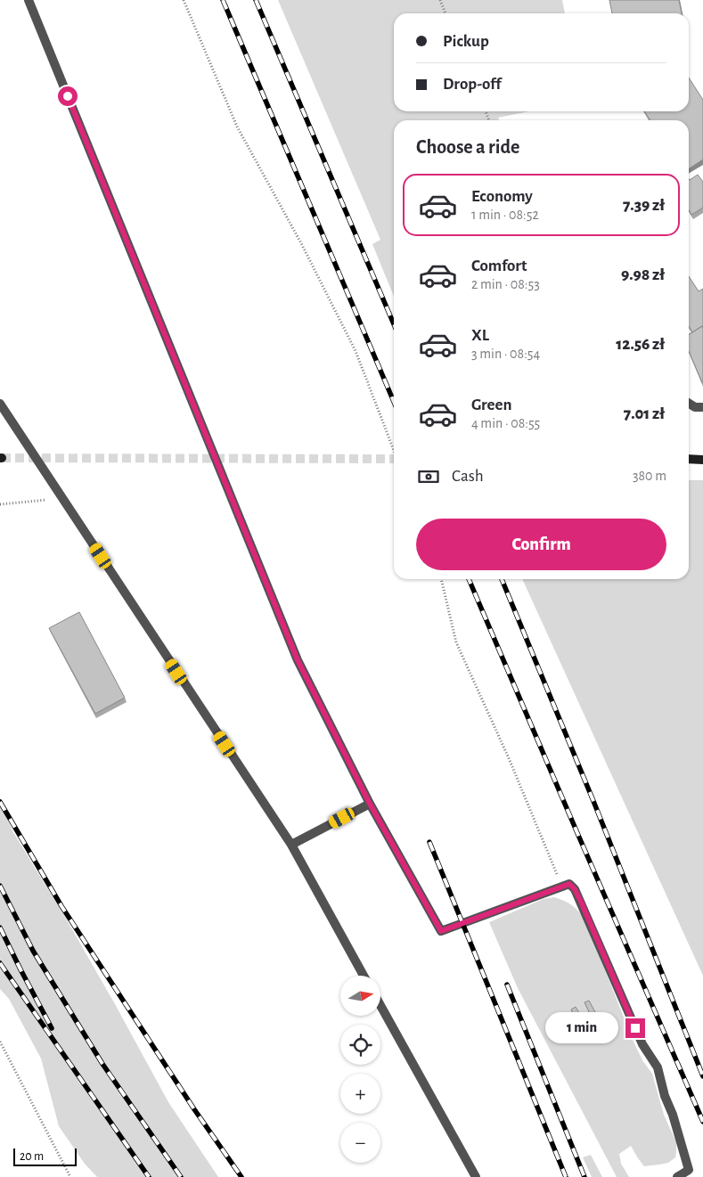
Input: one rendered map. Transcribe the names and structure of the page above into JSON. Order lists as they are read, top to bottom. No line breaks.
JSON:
{"scale_bar":"20 m","north":"right","page":{"banner":["Pickup","Drop-off"],"heading":"Choose a ride","list":[{"name":"Economy","note":"1 min · 08:52","value":"7.39 zł"},{"name":"Comfort","note":"2 min · 08:53","value":"9.98 zł"},{"name":"XL","note":"3 min · 08:54","value":"12.56 zł"},{"name":"Green","note":"4 min · 08:55","value":"7.01 zł"}],"pay":["Cash","380 m"],"buttons":"Confirm","map_buttons":["+","−"],"bubble":"1 min","scale":"20 m"}}
